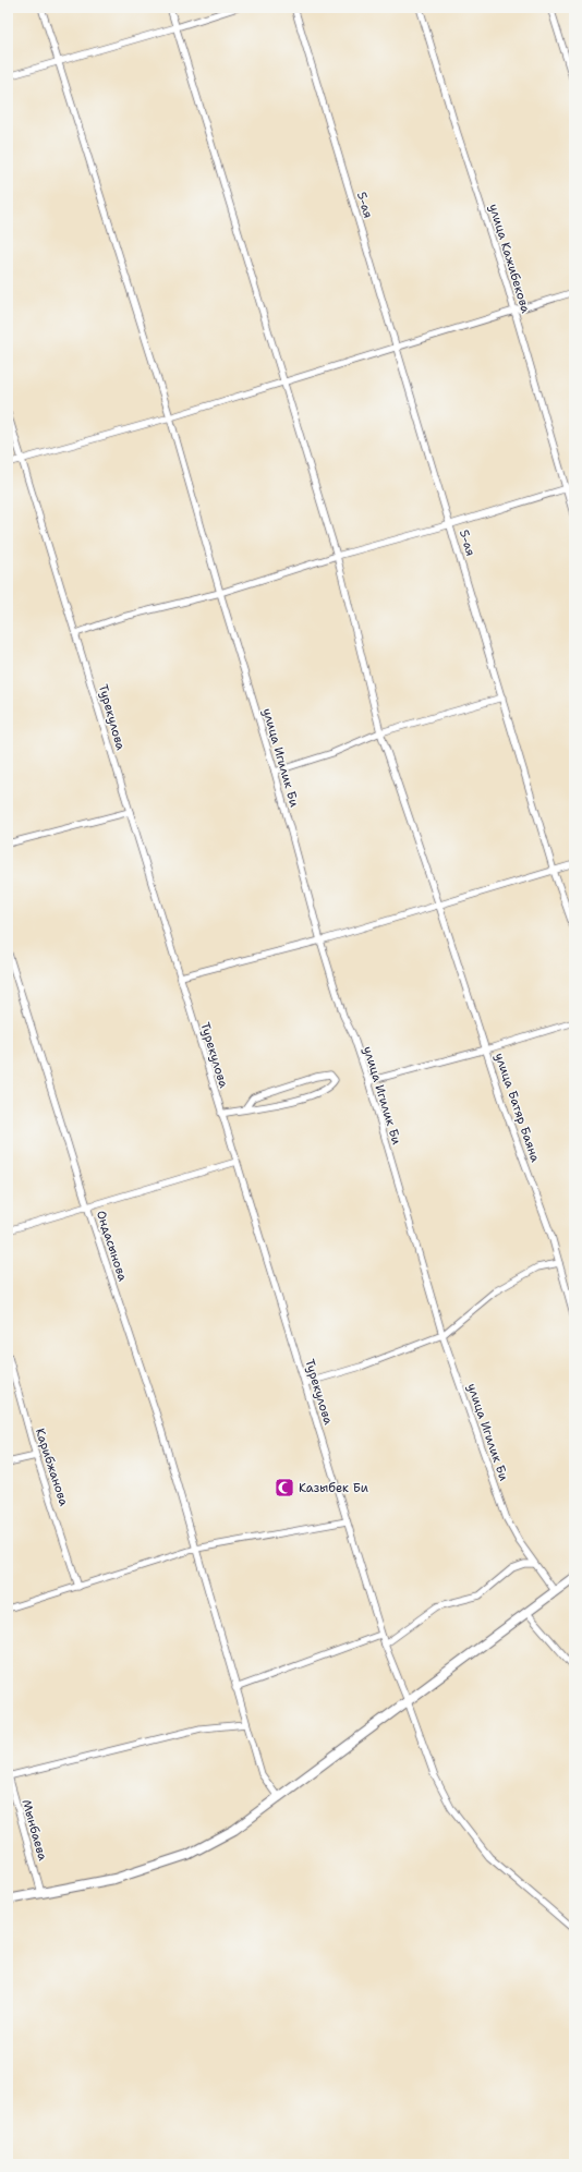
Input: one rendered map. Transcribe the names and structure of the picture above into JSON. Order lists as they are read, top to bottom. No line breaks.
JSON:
{"streets":{"street":["5-ая","улица Кажибекова","Турекулова","улица Игилик Би","улица Батяр Баяна","Ондасынова","Карибжанова","Мынбаева"]},"places":{"mosque":["Казыбек Би"]}}
